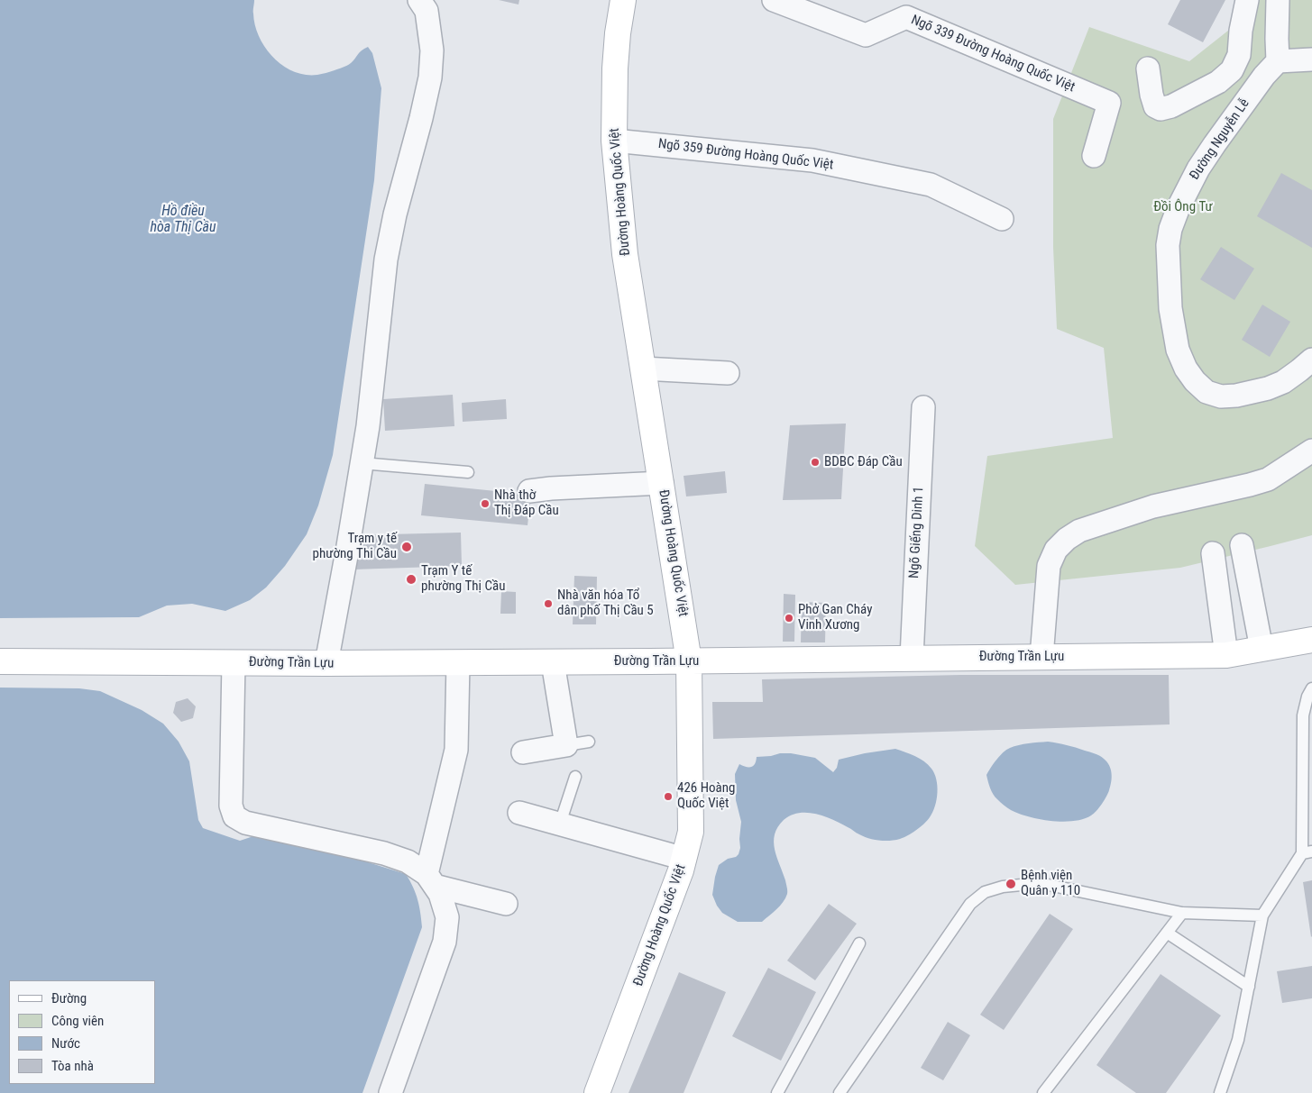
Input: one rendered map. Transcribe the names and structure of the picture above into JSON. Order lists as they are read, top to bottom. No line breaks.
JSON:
{"streets":{"main road":["Đường Hoàng Quốc Việt","Đường Trần Lựu"],"street":["Ngõ 339 Đường Hoàng Quốc Việt","Đường Nguyễn Lễ","Ngõ 359 Đường Hoàng Quốc Việt","Ngõ Giếng Dinh 1"]},"crossings":[["Ngõ 359 Đường Hoàng Quốc Việt","Đường Hoàng Quốc Việt"],["Đường Hoàng Quốc Việt","Đường Trần Lựu"],["Ngõ Giếng Dinh 1","Đường Trần Lựu"]],"water":["Hồ điều hòa Thị Cầu"],"parks":["Đồi Ông Tư"],"places":["BDBC Đáp Cầu","Nhà thờ Thị Đáp Cầu","Trạm y tế phường Thi Cầu","Trạm Y tế phường Thị Cầu","Nhà văn hóa Tổ dân phố Thị Cầu 5","Phở Gan Cháy Vinh Xương","426 Hoàng Quốc Việt","Bệnh viện Quân y 110"],"legend":["Đường","Công viên","Nước","Tòa nhà"]}
